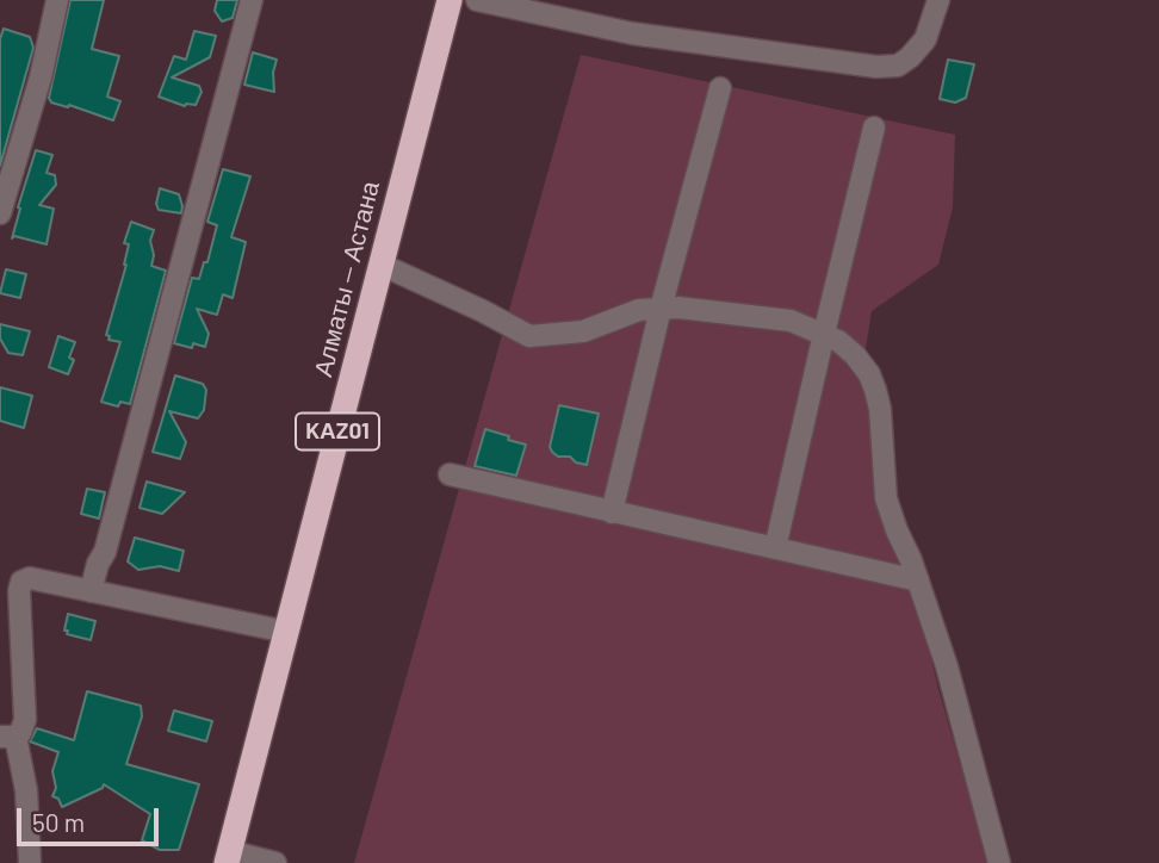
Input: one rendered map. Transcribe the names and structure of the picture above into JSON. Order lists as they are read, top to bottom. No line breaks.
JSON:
{"streets":{"highway":["Алматы — Астана","KАZ01"]},"scale_bar":"50 m"}
